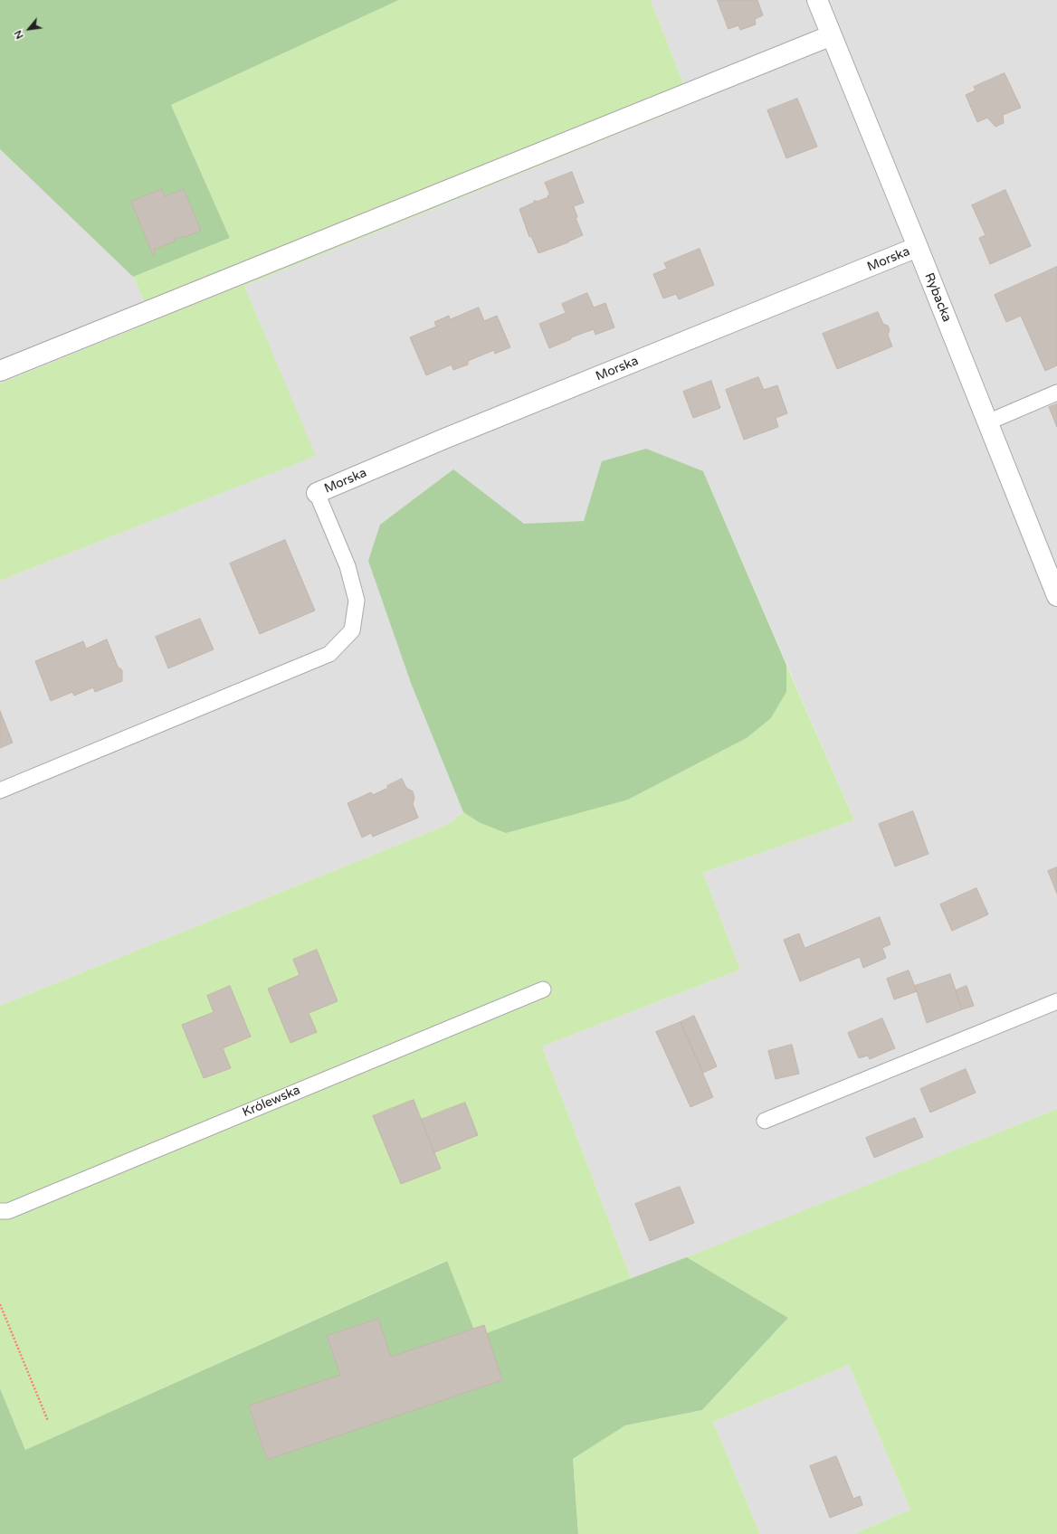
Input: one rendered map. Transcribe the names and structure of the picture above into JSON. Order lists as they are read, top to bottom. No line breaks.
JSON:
{"streets":{"street":["Morska","Rybacka"],"lane":["Królewska"]},"crossings":[["Morska","Rybacka"]],"north":"bottom left"}
